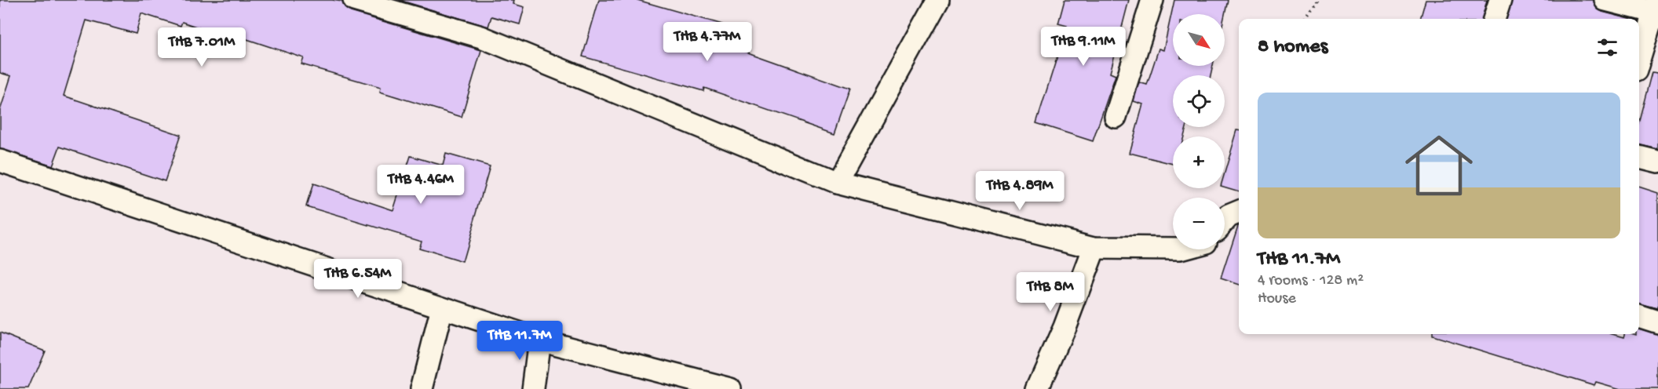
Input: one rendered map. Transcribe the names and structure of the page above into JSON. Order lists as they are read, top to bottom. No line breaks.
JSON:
{"north":"bottom right","page":{"map_buttons":["+","−"],"heading":"8 homes","price":["THB 4.77M","THB 9.11M","THB 7.01M","THB 4.46M","THB 4.89M","THB 6.54M","THB 8M","THB 11.7M"],"list":[{"name":"THB 11.7M","note":"4 rooms · 128 m² · House"}]}}
